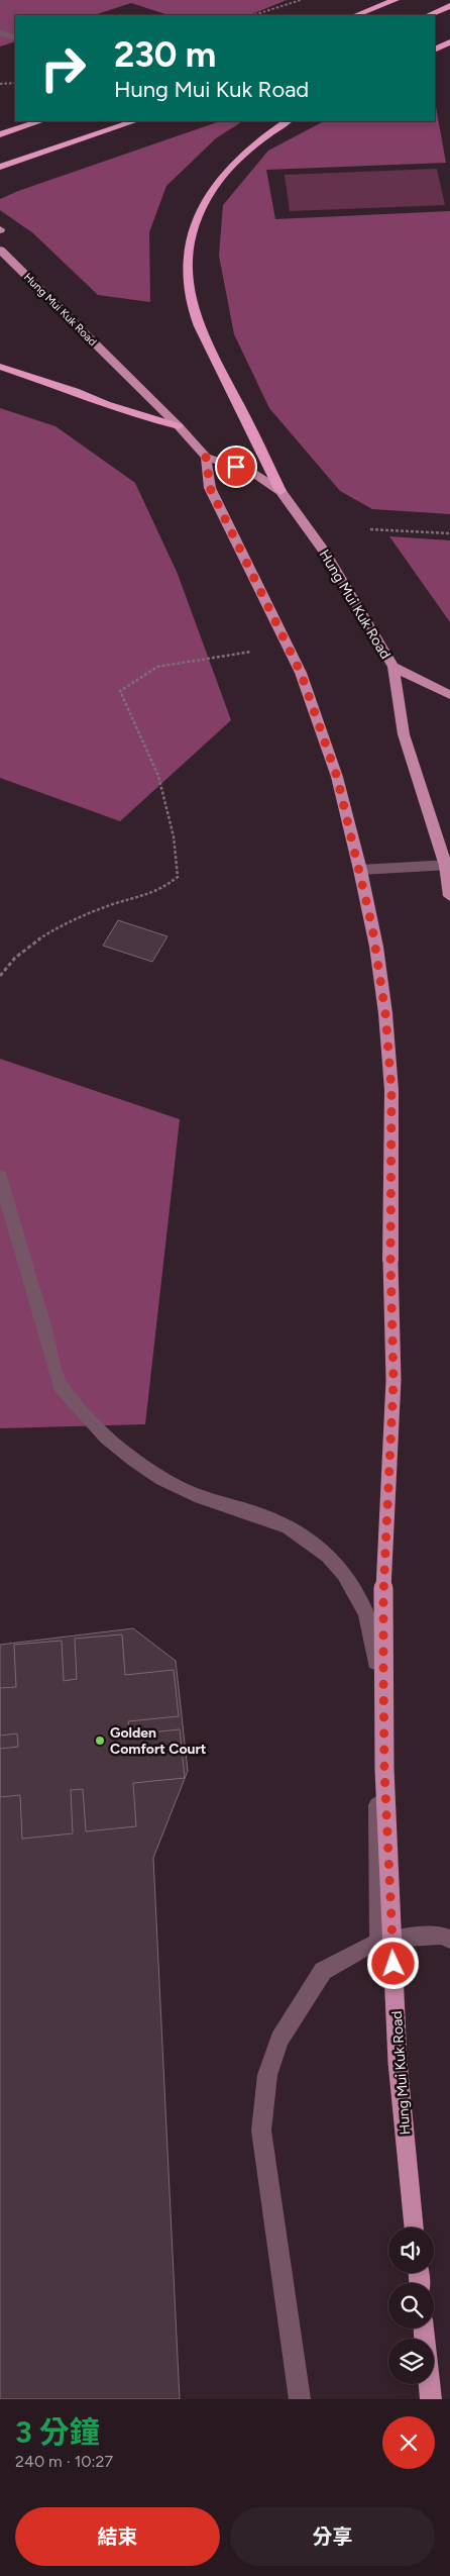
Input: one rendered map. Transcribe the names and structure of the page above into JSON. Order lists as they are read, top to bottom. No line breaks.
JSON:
{"streets":{"main road":["Hung Mui Kuk Road"]},"places":["Golden Comfort Court"],"page":{"turn":["230 m","Hung Mui Kuk Road"],"heading":["3 分鐘","240 m · 10:27"],"buttons":["結束","分享"]}}
